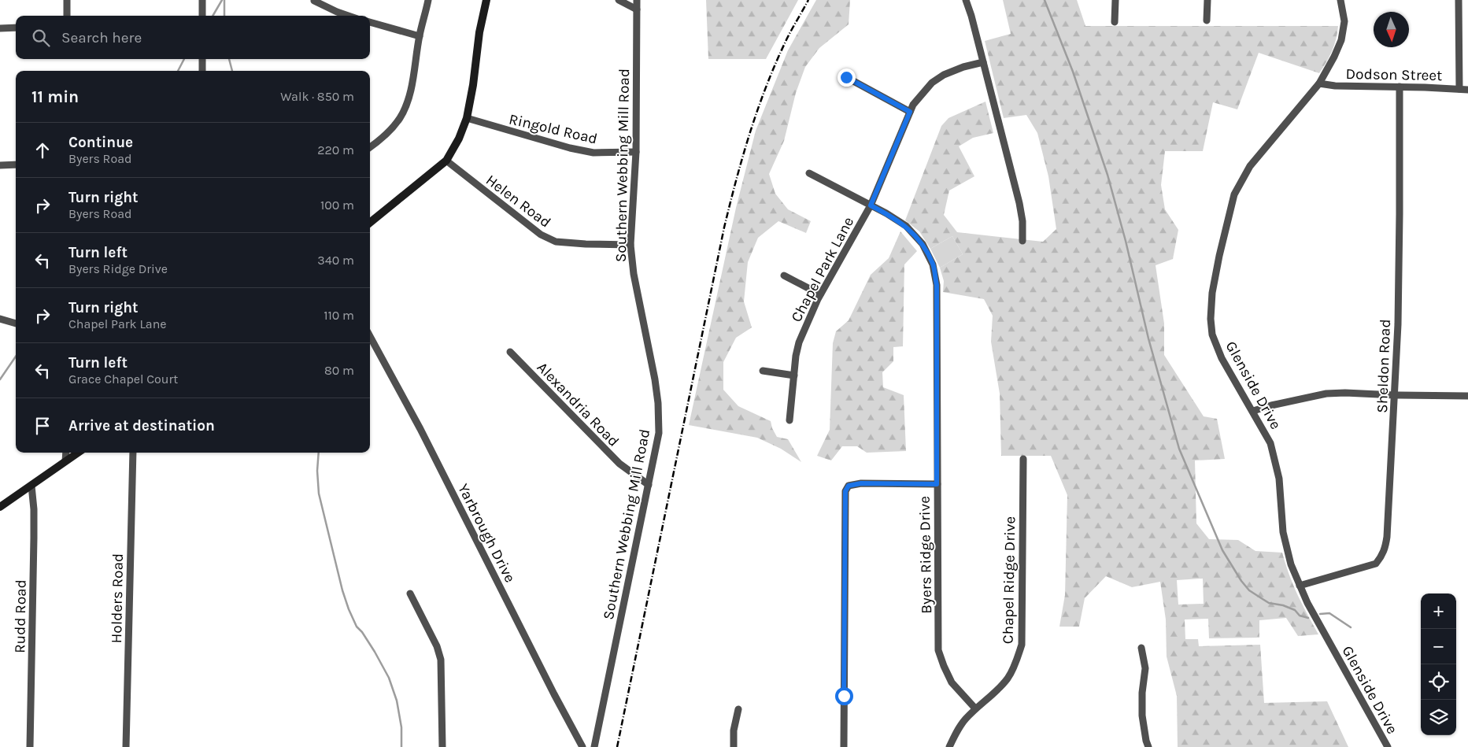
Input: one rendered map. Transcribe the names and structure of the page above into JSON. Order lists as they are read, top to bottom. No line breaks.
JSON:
{"streets":{"street":["Dodson Street","Ringold Road","Southern Webbing Mill Road","Helen Road","Chapel Park Lane","Sheldon Road","Glenside Drive","Alexandria Road","Yarbrough Drive","Byers Ridge Drive","Chapel Ridge Drive","Holders Road","Rudd Road"]},"crossings":[["Dodson Street","Sheldon Road"],["Dodson Street","Glenside Drive"],["Ringold Road","Southern Webbing Mill Road"],["Southern Webbing Mill Road","Helen Road"],["Southern Webbing Mill Road","Alexandria Road"],["Chapel Park Lane","Byers Ridge Drive"],["Sheldon Road","Glenside Drive"],["Byers Ridge Drive","Chapel Ridge Drive"]],"north":"bottom","page":{"search":"Search here","heading":["11 min","Walk · 850 m"],"list":[["Continue","Byers Road","220 m"],["Turn right","Byers Road","100 m"],["Turn left","Byers Ridge Drive","340 m"],["Turn right","Chapel Park Lane","110 m"],["Turn left","Grace Chapel Court","80 m"],"Arrive at destination"],"map_buttons":["+","−"]}}
